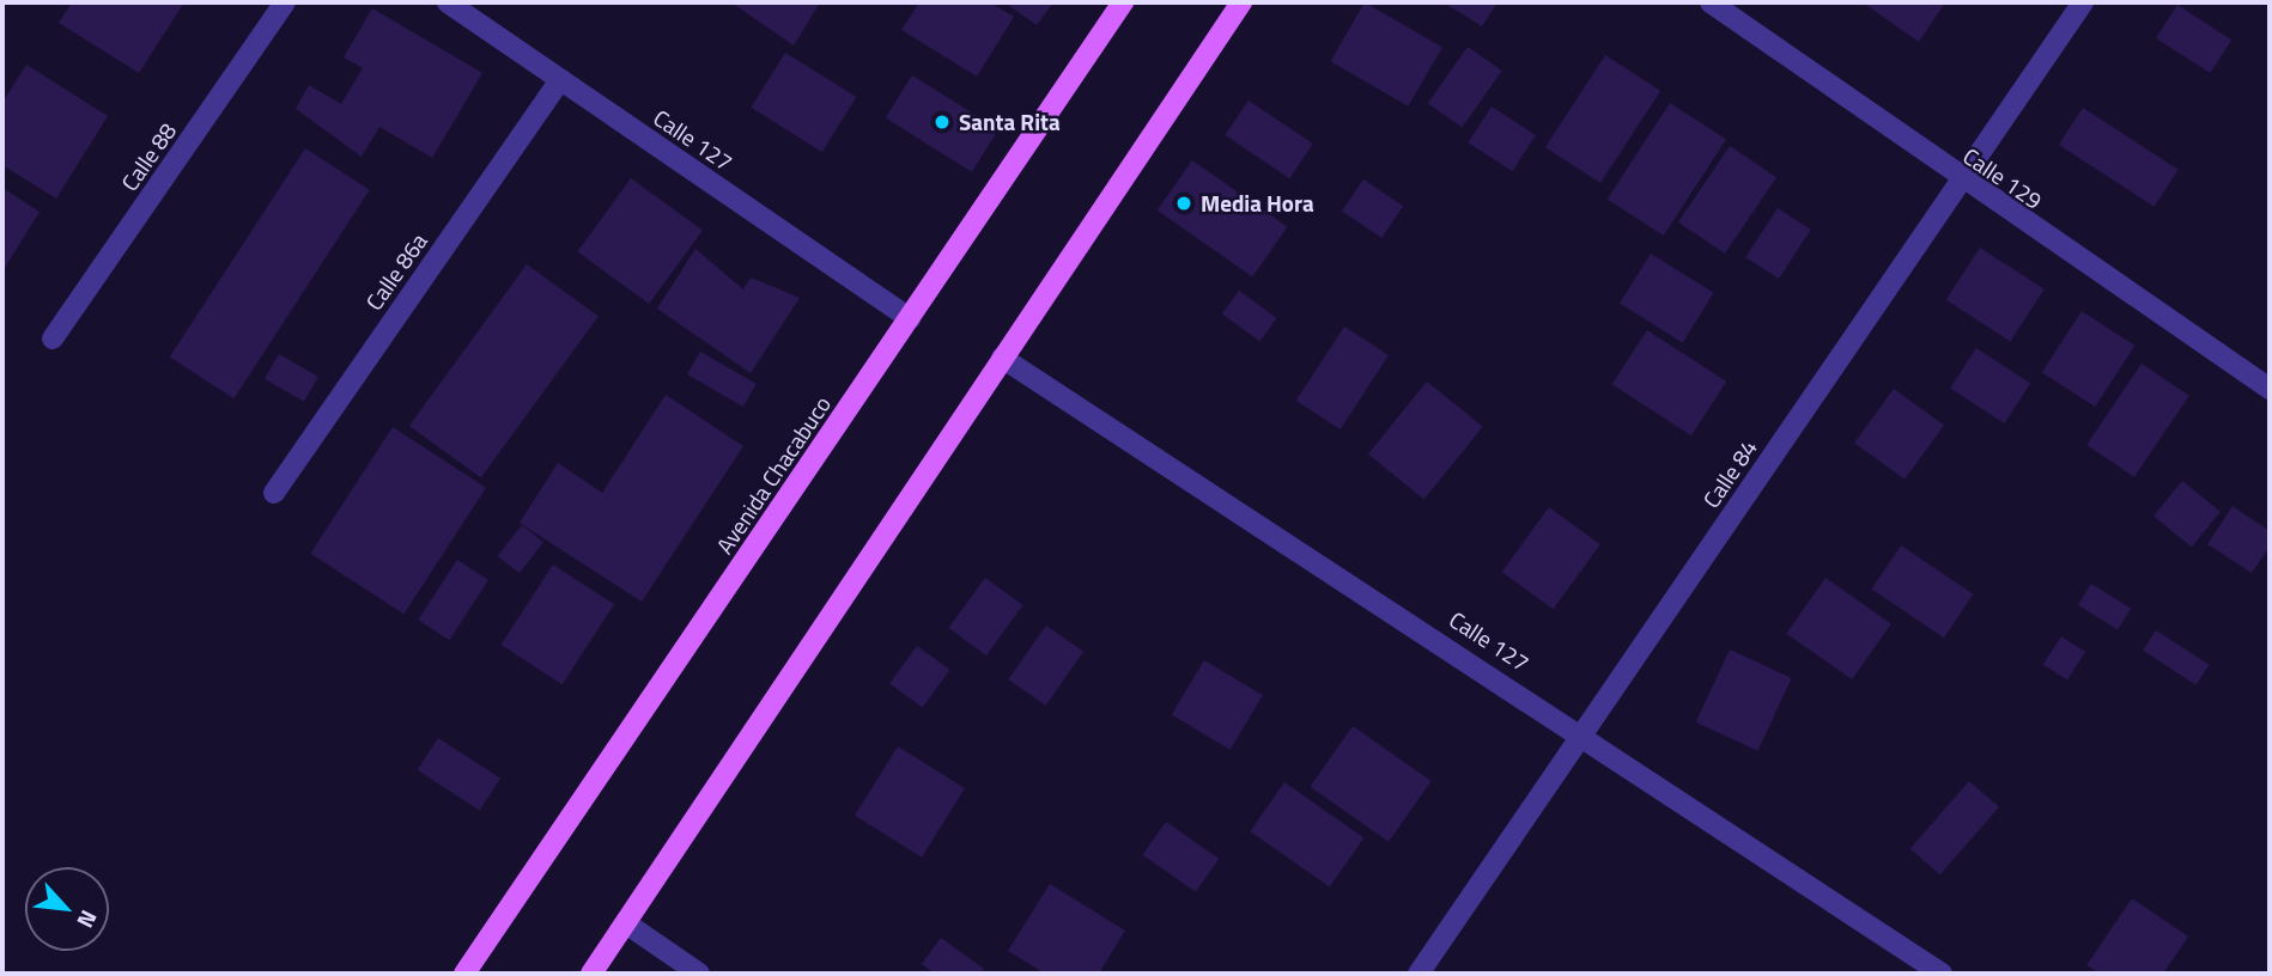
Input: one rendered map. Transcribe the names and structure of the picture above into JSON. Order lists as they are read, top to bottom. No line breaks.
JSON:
{"streets":{"main road":["Avenida Chacabuco"],"street":["Calle 127","Calle 88","Calle 129","Calle 86a","Calle 84"]},"crossings":[["Calle 127","Calle 86a"],["Calle 127","Calle 84"],["Calle 127","Avenida Chacabuco"],["Calle 129","Calle 84"]],"places":["Santa Rita","Media Hora"],"north":"bottom right"}
